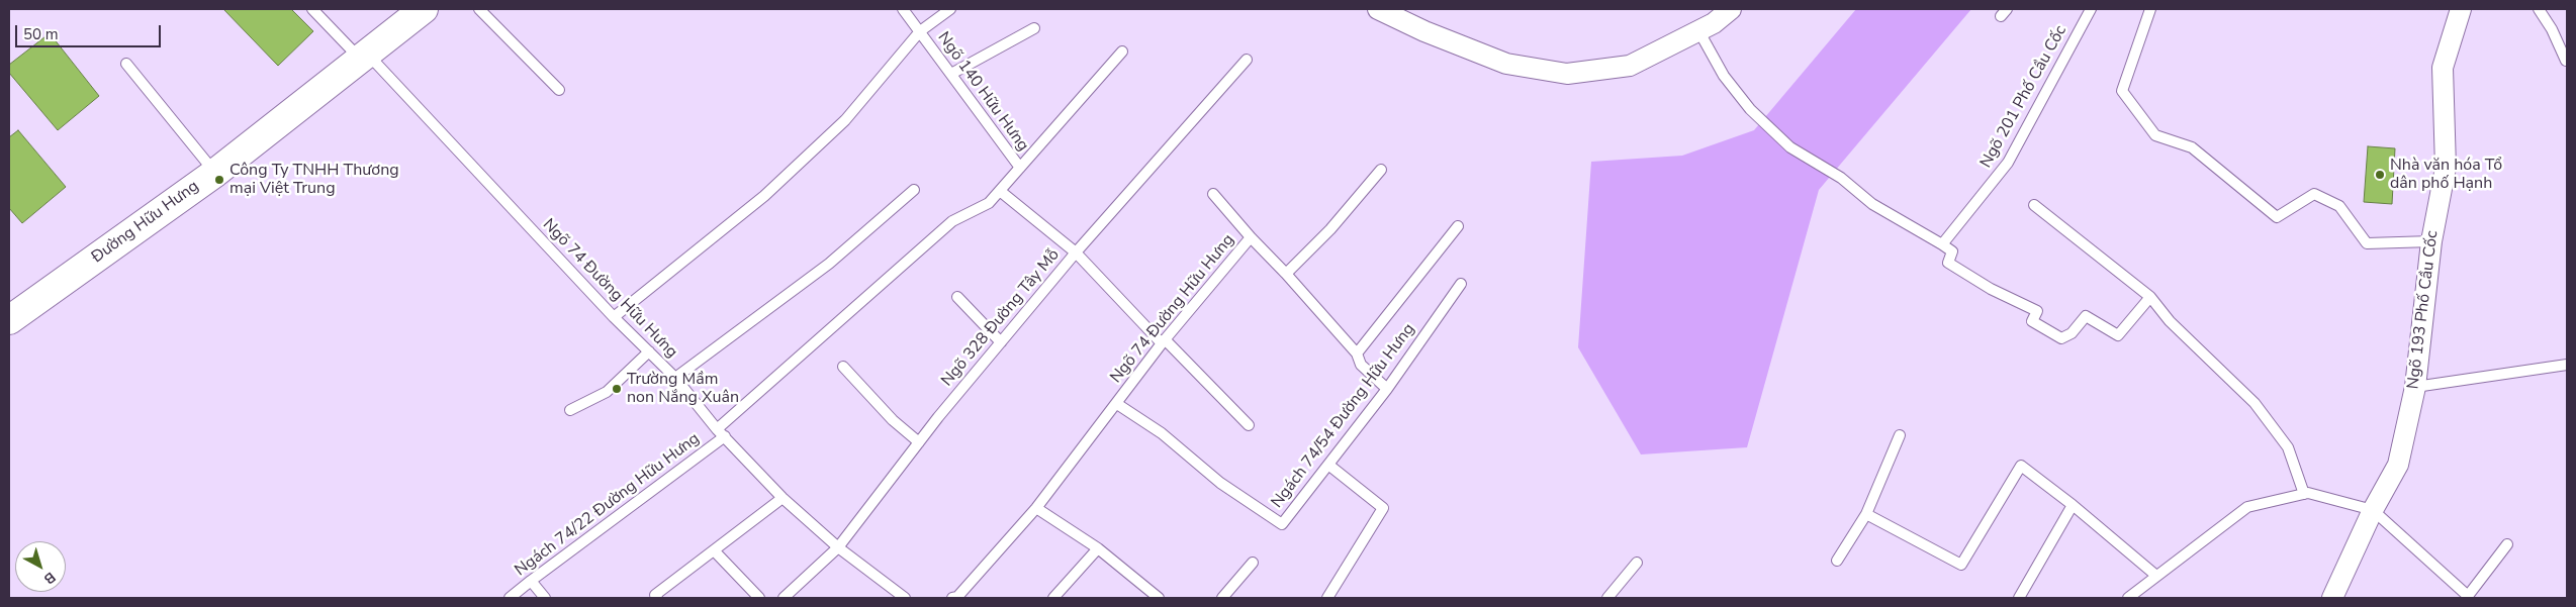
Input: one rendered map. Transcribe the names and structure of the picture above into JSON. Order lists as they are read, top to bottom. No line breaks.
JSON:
{"streets":{"main road":["Đường Hữu Hưng"],"street":["Ngõ 193 Phố Cầu Cốc"],"lane":["Ngõ 140 Hữu Hưng","Ngõ 201 Phố Cầu Cốc","Ngõ 74 Đường Hữu Hưng","Ngõ 328 Đường Tây Mỗ","Ngách 74/54 Đường Hữu Hưng","Ngách 74/22 Đường Hữu Hưng"]},"crossings":[["Đường Hữu Hưng","Ngõ 74 Đường Hữu Hưng"],["Ngõ 74 Đường Hữu Hưng","Ngõ 328 Đường Tây Mỗ"],["Ngõ 74 Đường Hữu Hưng","Ngách 74/54 Đường Hữu Hưng"],["Ngõ 74 Đường Hữu Hưng","Ngách 74/22 Đường Hữu Hưng"]],"places":["Nhà văn hóa Tổ dân phố Hạnh","Công Ty TNHH Thương mại Việt Trung","Trường Mầm non Nắng Xuân"],"scale_bar":"50 m","north":"bottom right"}
